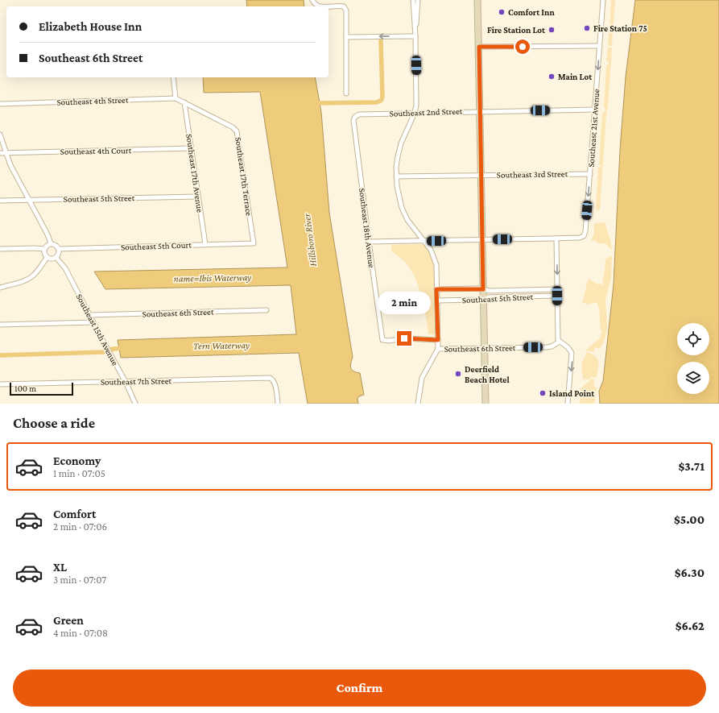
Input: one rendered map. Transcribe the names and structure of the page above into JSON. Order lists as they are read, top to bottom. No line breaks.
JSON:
{"streets":{"street":["Southeast 4th Street","Southeast 2nd Street","Southeast 21st Avenue","Southeast 4th Court","Southeast 17th Avenue","Southeast 3rd Street","Southeast 17th Terrace","Southeast 5th Street","Southeast 18th Avenue","Southeast 5th Court","Southeast 6th Street","Southeast 15th Avenue","Southeast 7th Street"]},"crossings":[["Southeast 4th Street","Southeast 17th Avenue"],["Southeast 4th Street","Southeast 17th Terrace"],["Southeast 2nd Street","Southeast 21st Avenue"],["Southeast 2nd Street","Southeast 18th Avenue"],["Southeast 21st Avenue","Southeast 3rd Street"],["Southeast 4th Court","Southeast 17th Avenue"],["Southeast 17th Avenue","Southeast 17th Terrace"],["Southeast 17th Avenue","Southeast 5th Street"],["Southeast 17th Avenue","Southeast 5th Court"],["Southeast 17th Terrace","Southeast 5th Court"],["Southeast 18th Avenue","Southeast 6th Street"],["Southeast 5th Court","Southeast 15th Avenue"],["Southeast 6th Street","Southeast 15th Avenue"],["Southeast 15th Avenue","Southeast 7th Street"]],"one_way":["Southeast 21st Avenue"],"water":["Hillsboro River","name=Ibis Waterway","Tern Waterway"],"places":["Comfort Inn","Fire Station 75","Fire Station Lot","Main Lot","Deerfield Beach Hotel","Island Point"],"scale_bar":"100 m","page":{"banner":["Elizabeth House Inn","Southeast 6th Street"],"bubble":"2 min","scale":"100 m","heading":"Choose a ride","list":[{"name":"Economy","note":"1 min · 07:05","value":"$3.71"},{"name":"Comfort","note":"2 min · 07:06","value":"$5.00"},{"name":"XL","note":"3 min · 07:07","value":"$6.30"},{"name":"Green","note":"4 min · 07:08","value":"$6.62"}],"buttons":"Confirm"}}
